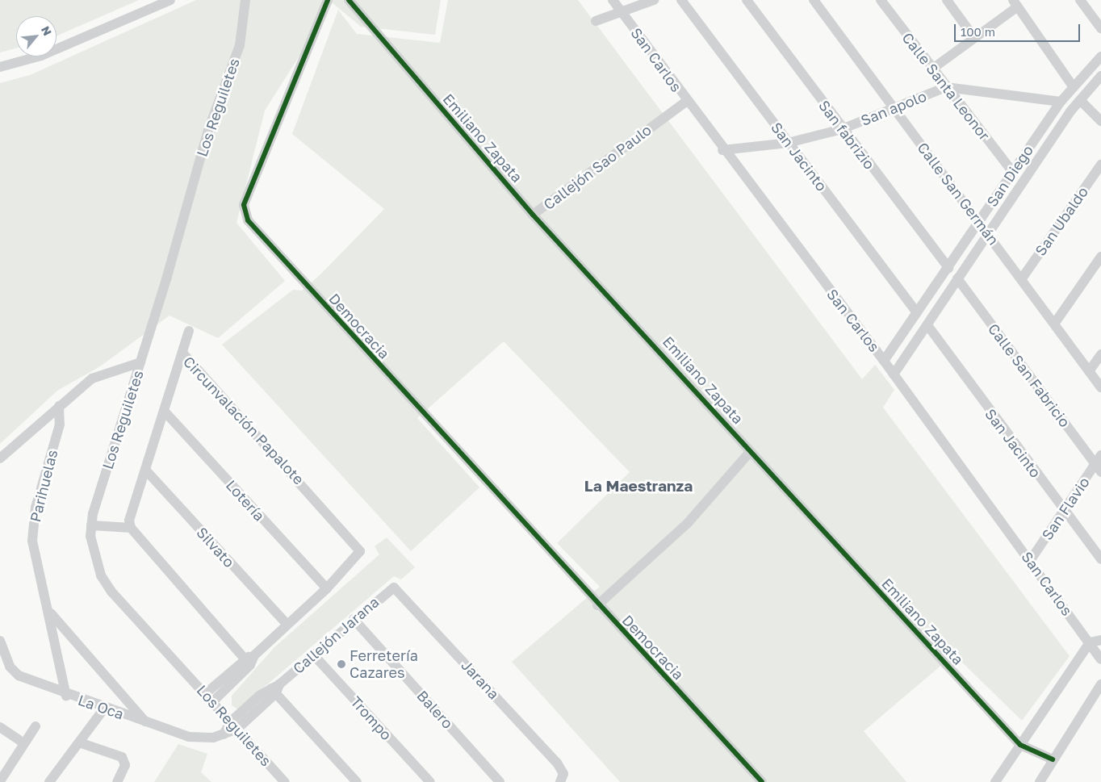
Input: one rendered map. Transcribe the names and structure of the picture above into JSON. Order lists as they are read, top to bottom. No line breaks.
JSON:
{"streets":{"street":["San Carlos","Calle Santa Leonor","Los Reguiletes","San apolo","San fabrizio","Emiliano Zapata","San Jacinto","Callejón Sao Paulo","San Diego","Calle San Germán","San Ubaldo","Democracia","Calle San Fabricio","Circunvalación Papalote","Parihuelas","Lotería","San Flavio","Silvato","Callejón Jarana","Jarana","La Oca","Balero","Trompo"]},"crossings":[["San Carlos","San apolo"],["San Carlos","Callejón Sao Paulo"],["San Carlos","San Diego"],["San Carlos","San Flavio"],["Calle Santa Leonor","San apolo"],["Calle Santa Leonor","San Diego"],["Los Reguiletes","Callejón Jarana"],["Los Reguiletes","La Oca"],["San apolo","San fabrizio"],["San apolo","San Jacinto"],["San apolo","Calle San Germán"],["San fabrizio","San Diego"],["Emiliano Zapata","Callejón Sao Paulo"],["San Jacinto","San Diego"],["San Jacinto","San Flavio"],["San Diego","Calle San Germán"],["San Diego","Calle San Fabricio"],["Calle San Germán","San Ubaldo"],["Calle San Fabricio","San Flavio"],["Circunvalación Papalote","Lotería"],["Circunvalación Papalote","Silvato"],["Parihuelas","La Oca"],["Callejón Jarana","Jarana"],["Callejón Jarana","La Oca"],["Callejón Jarana","Balero"],["Callejón Jarana","Trompo"]],"districts":["La Maestranza"],"places":["Ferretería Cazares"],"scale_bar":"100 m","north":"top right"}
